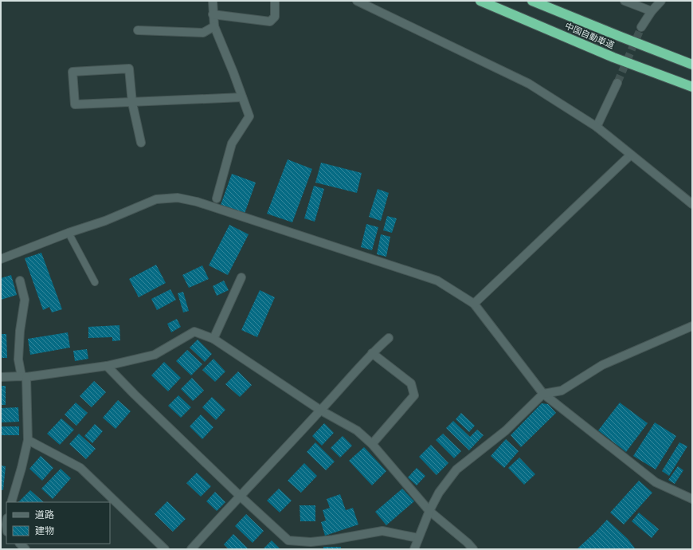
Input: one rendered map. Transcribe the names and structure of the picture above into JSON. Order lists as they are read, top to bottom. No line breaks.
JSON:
{"streets":{"highway":["中国自動車道"]},"legend":["道路","建物"]}
